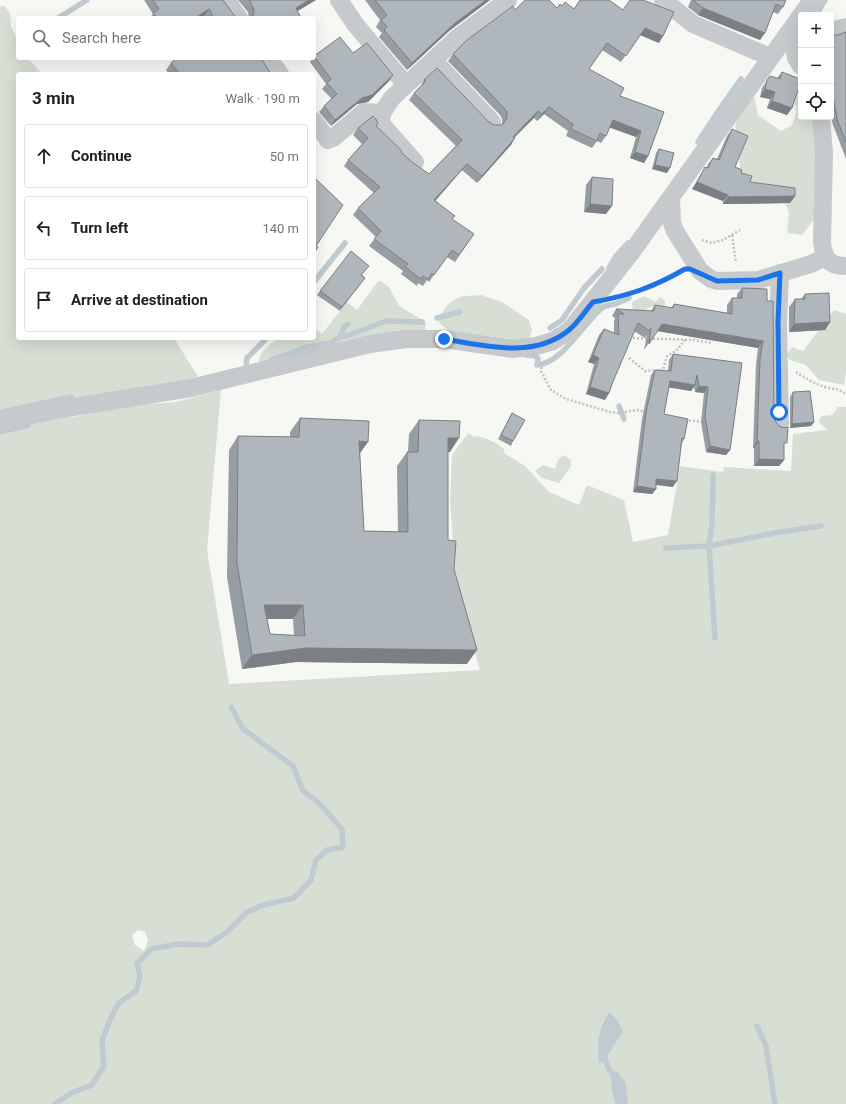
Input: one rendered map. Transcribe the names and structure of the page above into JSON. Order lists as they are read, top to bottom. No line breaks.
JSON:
{"page":{"map_buttons":["+","−"],"search":"Search here","heading":["3 min","Walk · 190 m"],"list":[["Continue","50 m"],["Turn left","140 m"],"Arrive at destination"]}}
